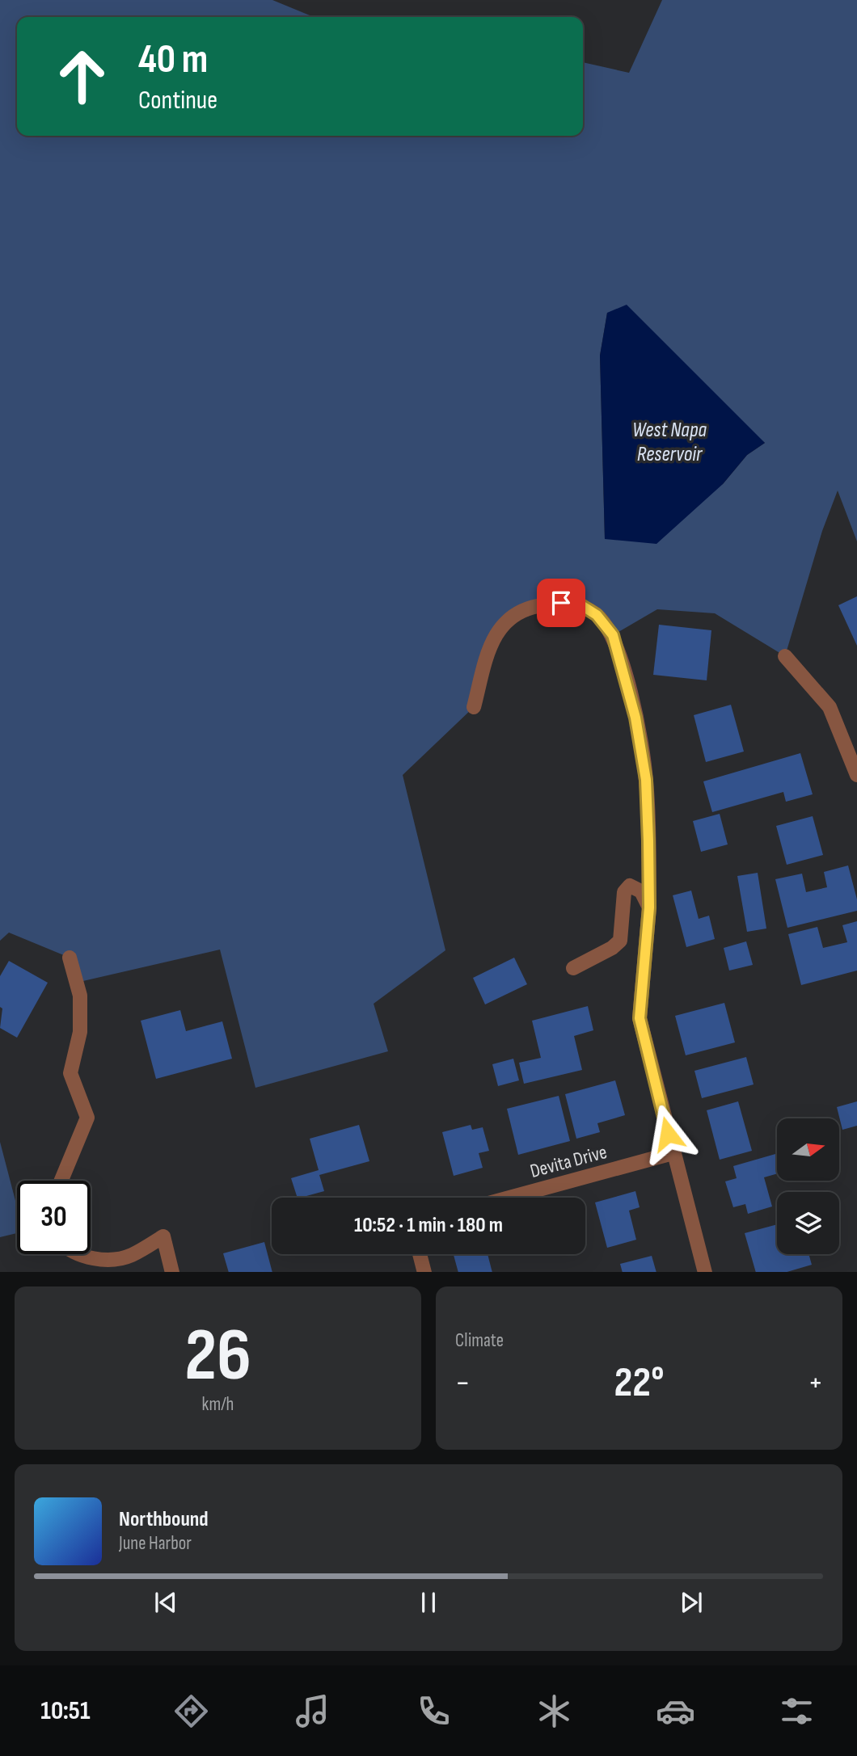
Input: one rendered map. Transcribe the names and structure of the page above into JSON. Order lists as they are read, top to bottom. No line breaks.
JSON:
{"streets":{"street":["Devita Drive"]},"water":["West Napa Reservoir"],"north":"right","page":{"turn":["40 m","Continue"],"limit":"30","trip":"10:52 · 1 min · 180 m","tile":[["26","km/h"],"Climate"],"heat":["−","22°","+"],"song":["Northbound","June Harbor"],"tabs":"10:51"}}
